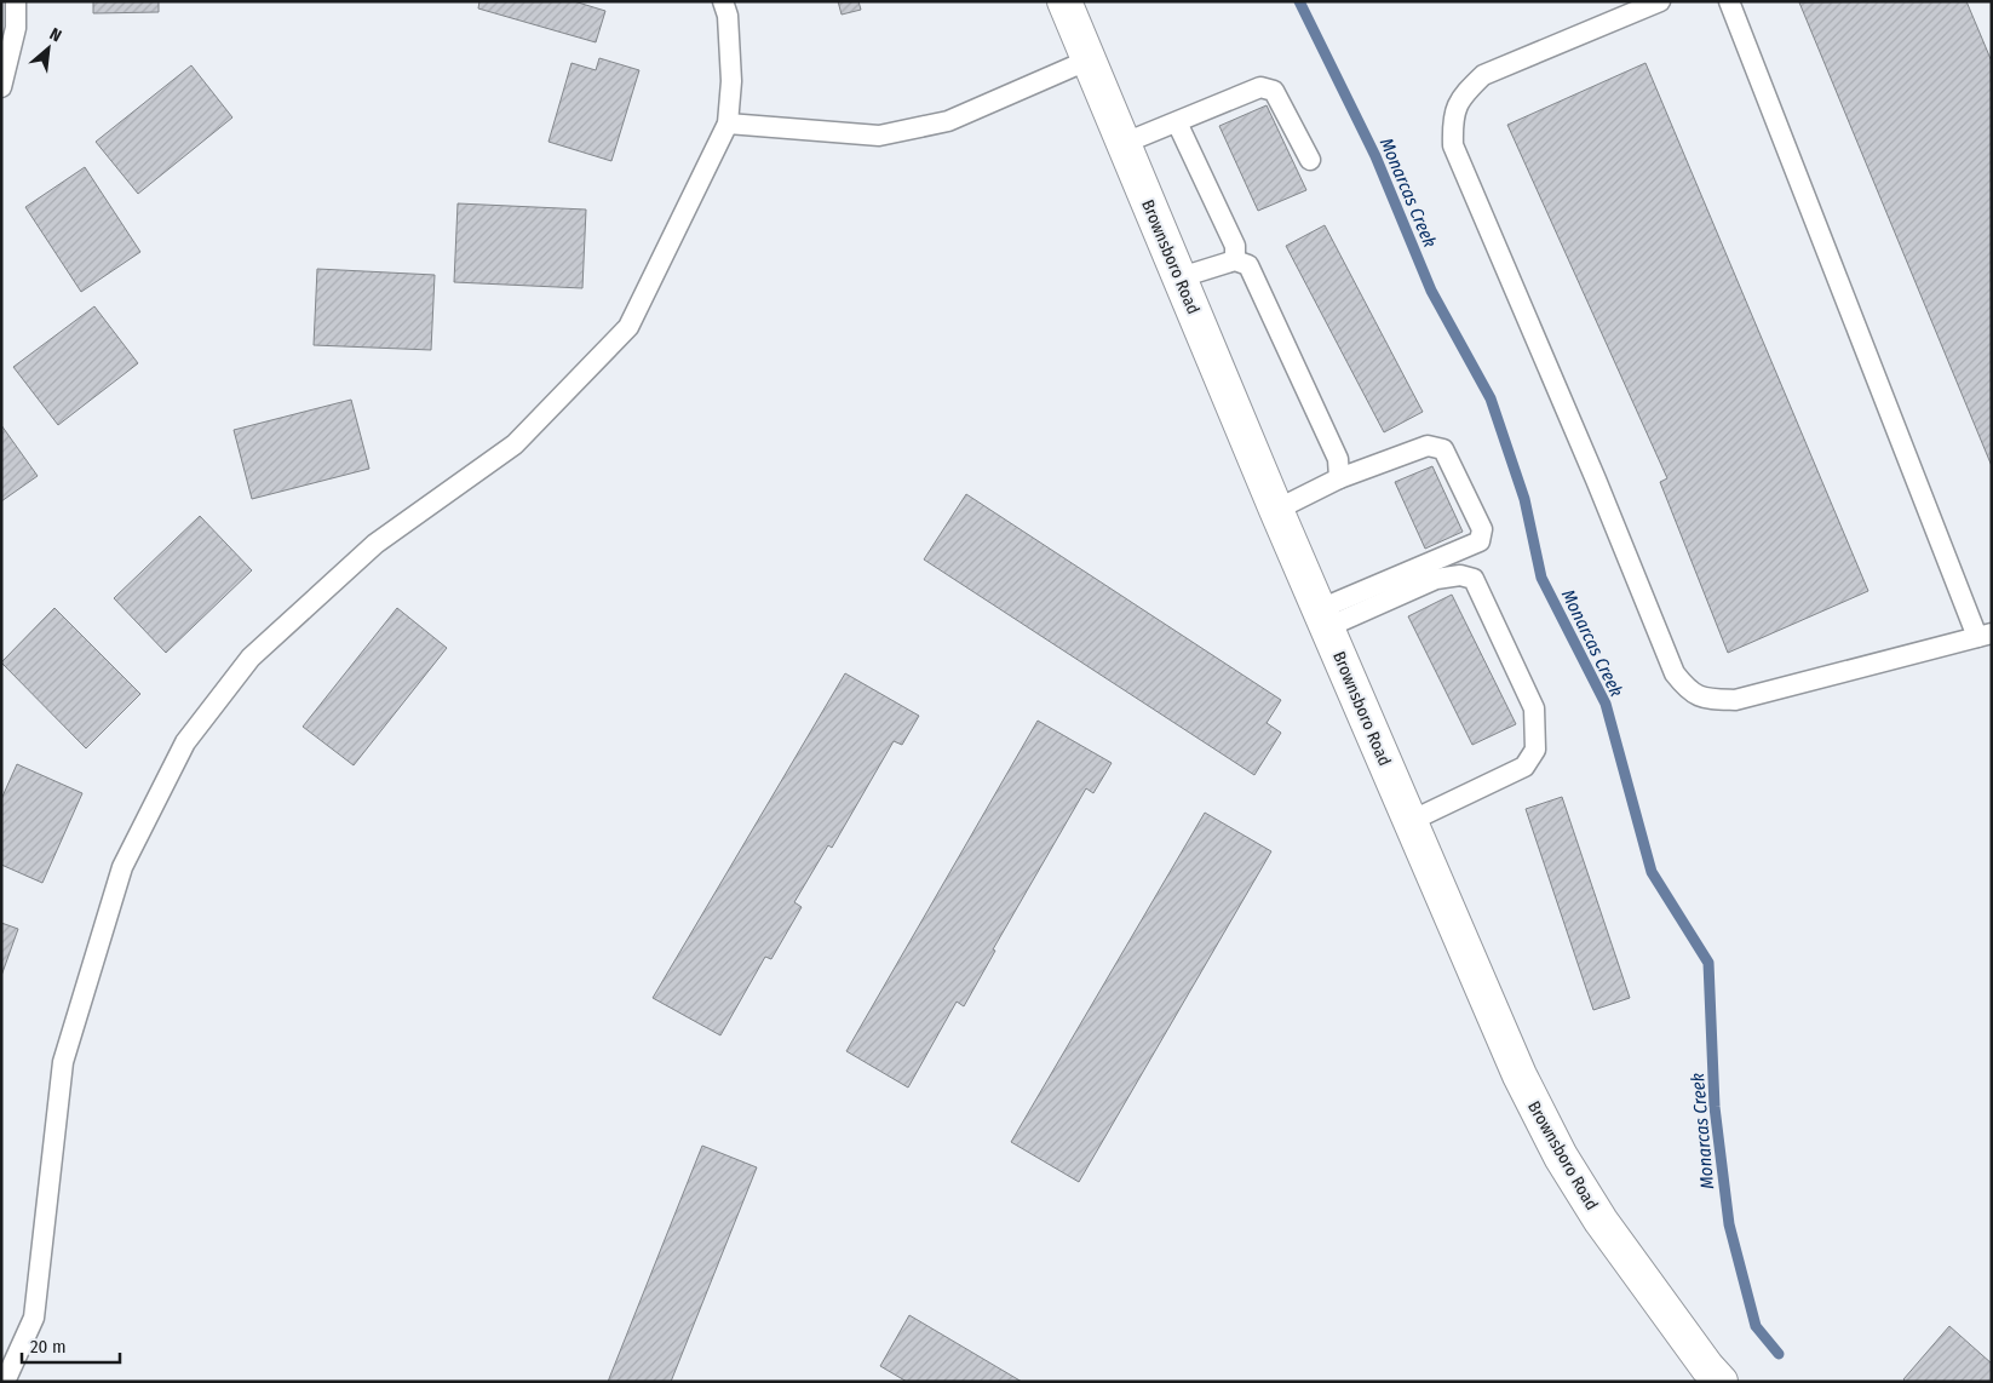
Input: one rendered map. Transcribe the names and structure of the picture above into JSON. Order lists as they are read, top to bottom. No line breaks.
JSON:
{"streets":{"street":["Brownsboro Road"]},"water":["Monarcas Creek"],"scale_bar":"20 m","north":"top right"}
